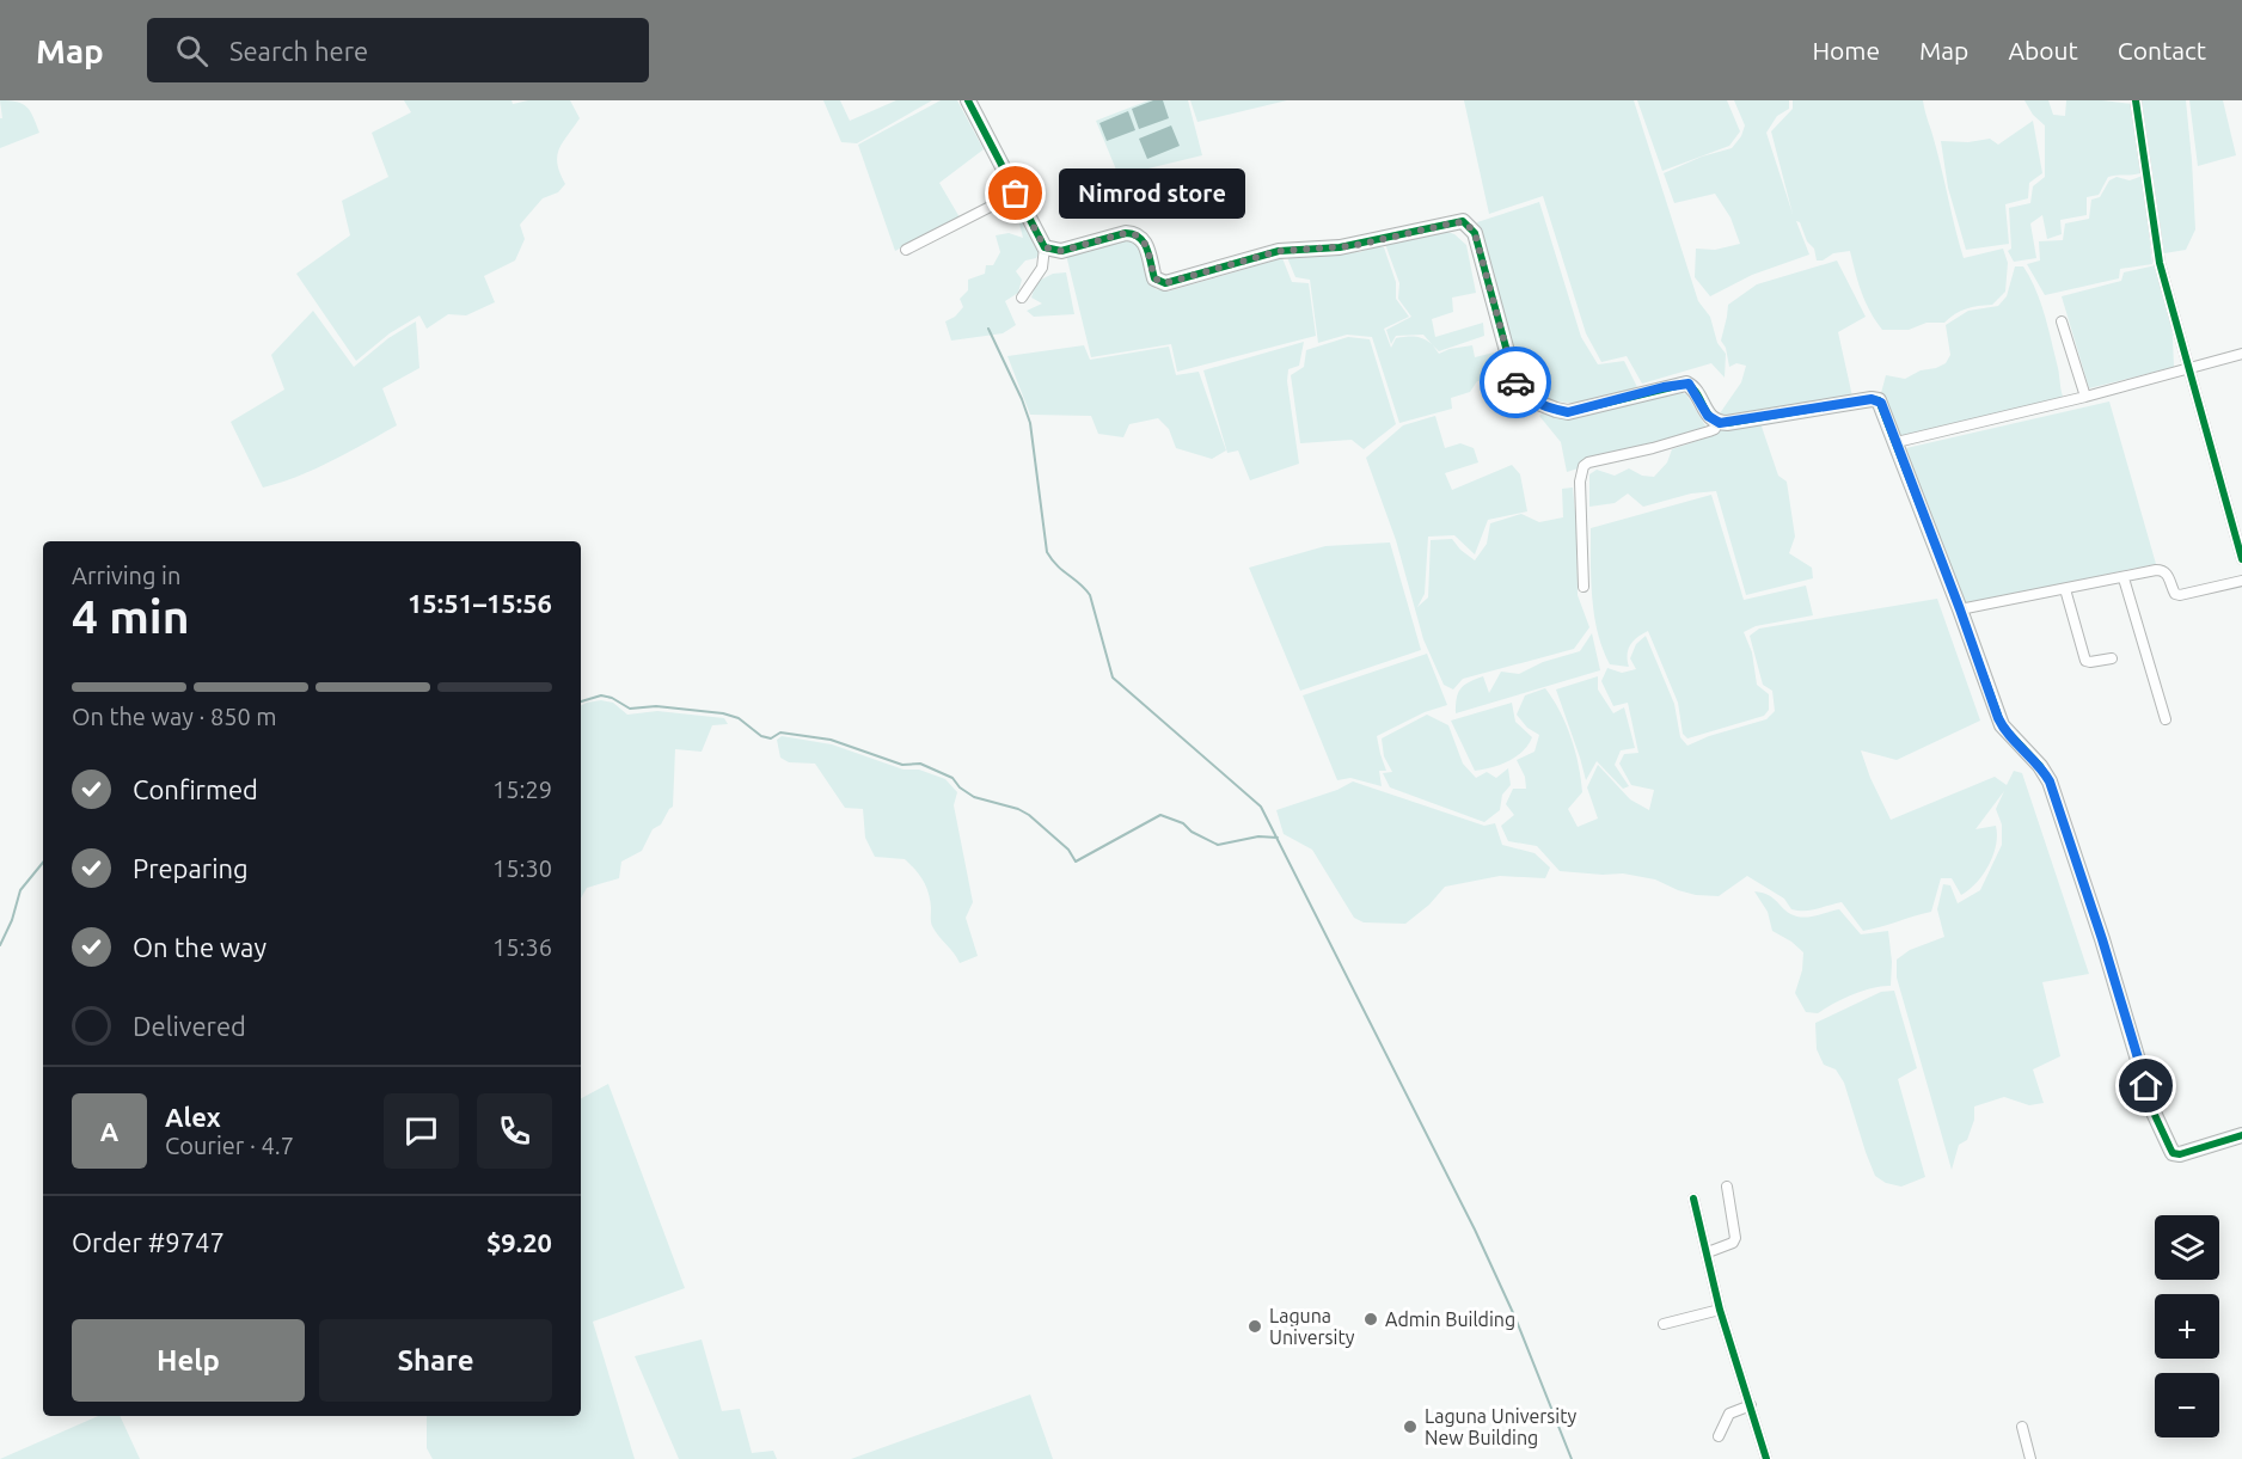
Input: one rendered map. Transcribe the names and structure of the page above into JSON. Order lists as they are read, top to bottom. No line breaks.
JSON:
{"places":["Nimrod store","Admin Building","Laguna University","Laguna University New Building"],"page":{"header":"Map","search":"Search here","nav":["Home","Map","About","Contact"],"bubble":"Nimrod store","heading":["4 min","Arriving in","15:51–15:56"],"panel":["Alex","Courier · 4.7","Order #9747","$9.20"],"bar":"On the way · 850 m","list":[["Confirmed","15:29"],["Preparing","15:30"],["On the way","15:36"],"Delivered"],"round":"A","map_buttons":["+","−"],"buttons":["Help","Share"]}}
